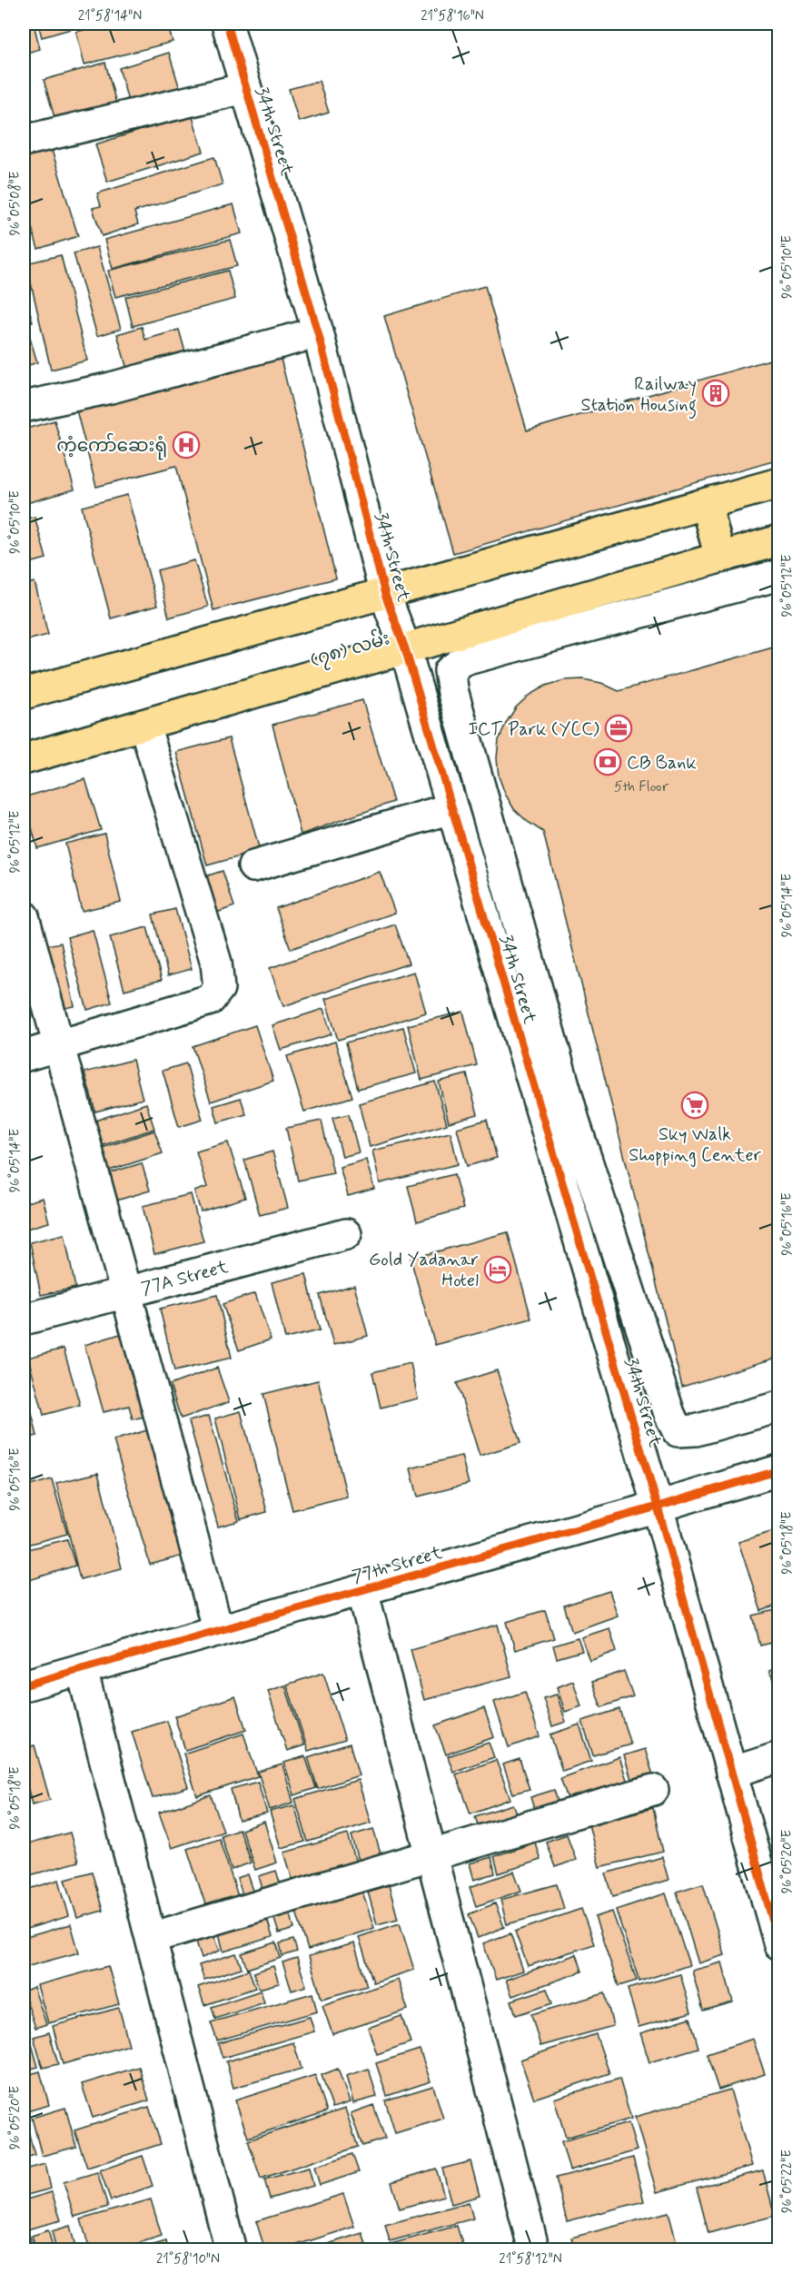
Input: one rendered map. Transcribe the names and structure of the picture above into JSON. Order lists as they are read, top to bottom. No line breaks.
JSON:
{"streets":{"main road":["(၇၈) လမ်း"],"street":["34th Street","77A Street","77th Street"]},"crossings":[["34th Street","(၇၈) လမ်း"],["34th Street","77th Street"]],"places":{"building":["Railway Station Housing"],"hospital":["ကံ့ကော်ဆေးရုံ"],"office":["ICT Park (YCC)"],"bank":["CB Bank"],"supermarket":["Sky Walk Shopping Center"],"hotel":["Gold Yadanar Hotel"]},"house_numbers":["5th Floor"],"coordinates":["21°58'14\"N","21°58'16\"N","96°05'08\"E","96°05'10\"E","96°05'12\"E","96°05'14\"E","96°05'16\"E","96°05'18\"E","96°05'20\"E","96°05'22\"E","21°58'10\"N","21°58'12\"N"]}
